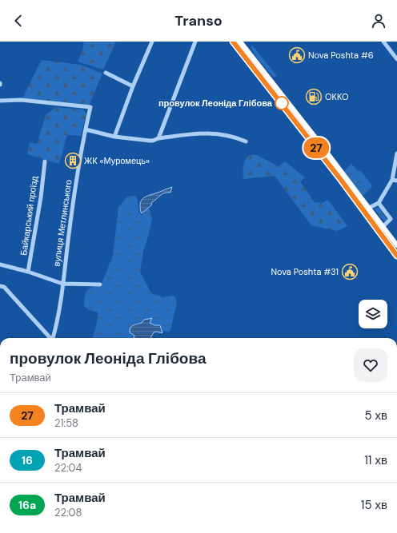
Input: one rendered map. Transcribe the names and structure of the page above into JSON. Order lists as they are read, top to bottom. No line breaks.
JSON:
{"streets":{"street":["Байкарський проїзд","вулиця Метлинського"]},"places":{"public building":["Nova Poshta #6","Nova Poshta #31"],"fuel station":["OKKO"],"other":["провулок Леоніда Глібова"],"building":["ЖК «Муромець»"]},"lines":["tram line 27"],"page":{"header":"Transo","on_map":"27","heading":["провулок Леоніда Глібова","Трамвай"],"list":[{"mark":"27","name":"Трамвай","note":"21:58","value":"5 хв"},{"mark":"16","name":"Трамвай","note":"22:04","value":"11 хв"},{"mark":"16a","name":"Трамвай","note":"22:08","value":"15 хв"}]}}
